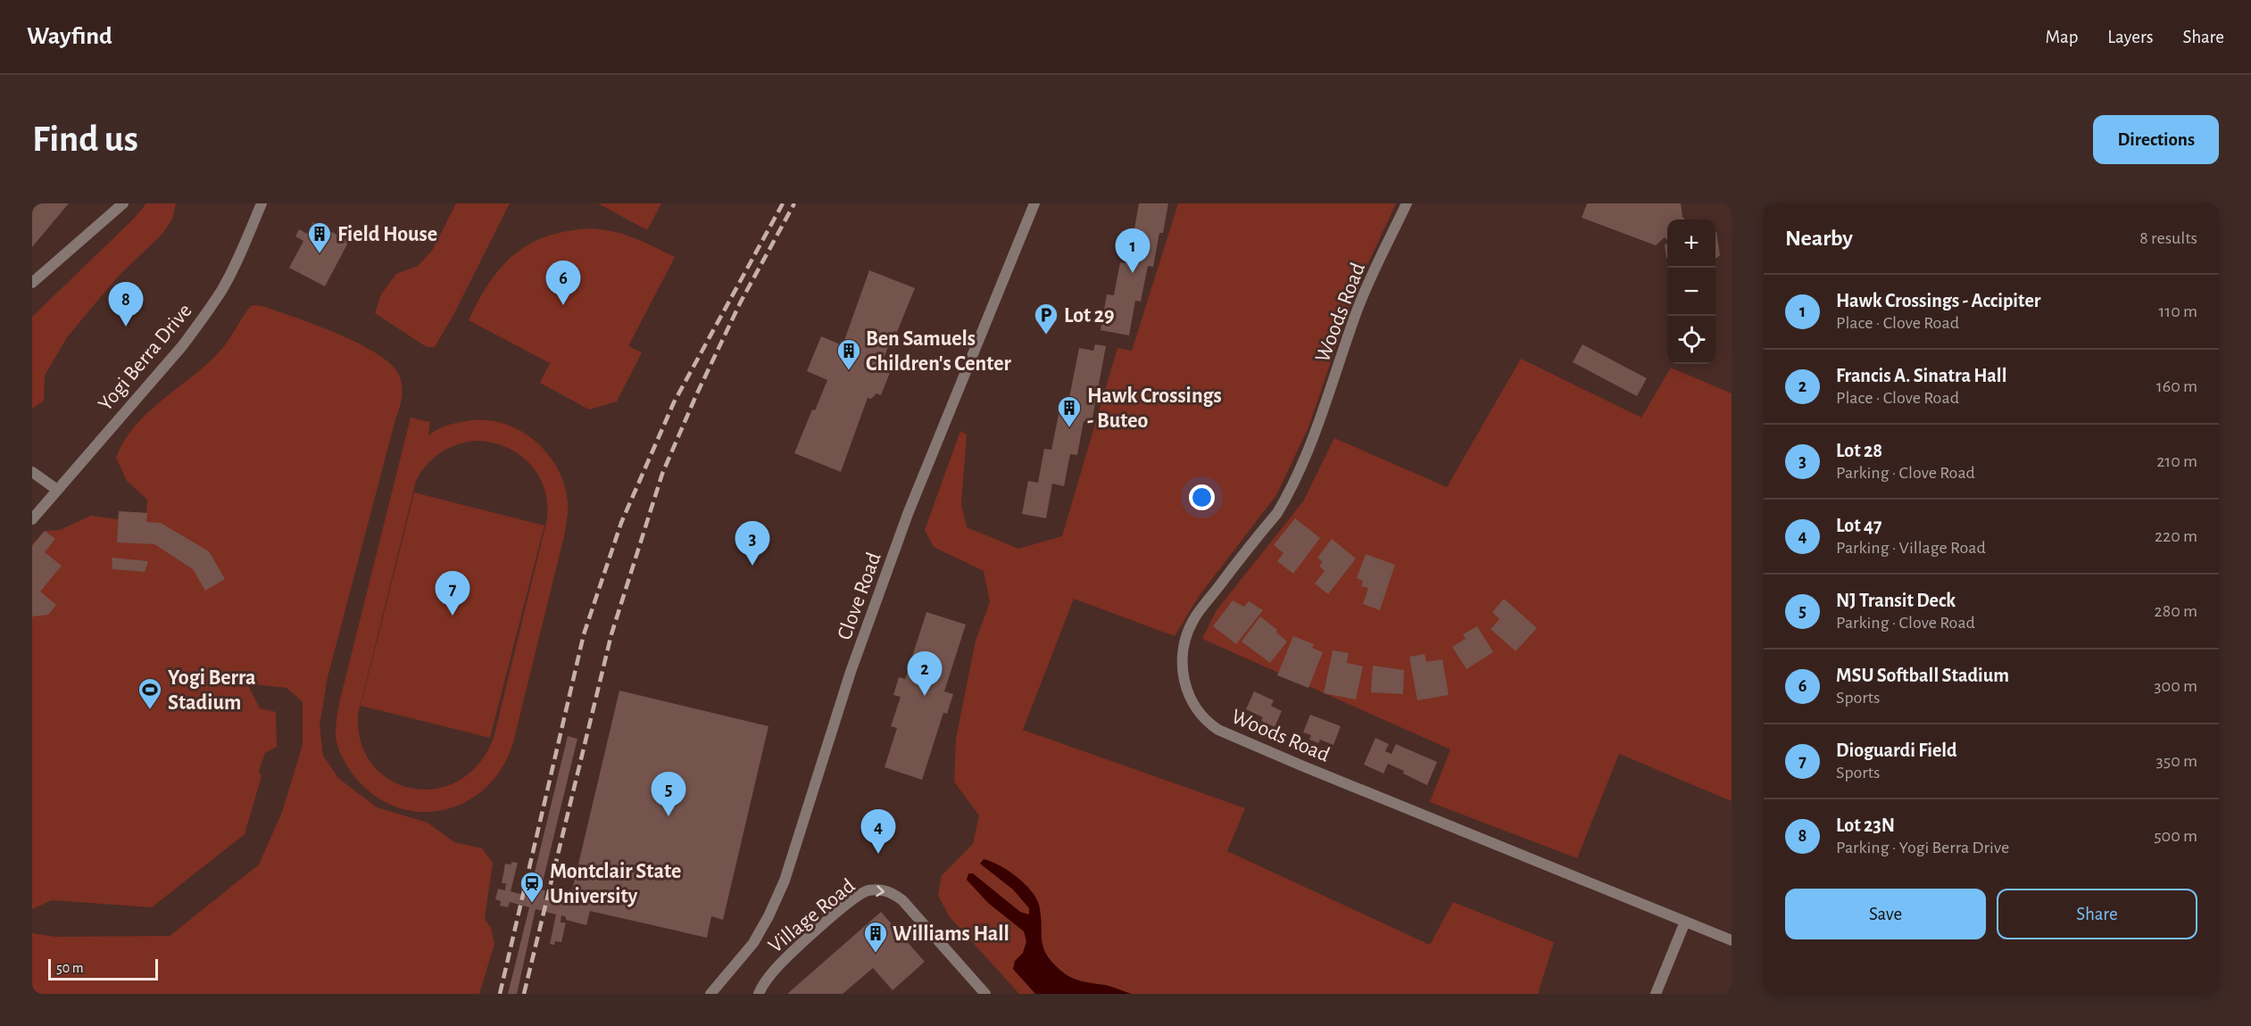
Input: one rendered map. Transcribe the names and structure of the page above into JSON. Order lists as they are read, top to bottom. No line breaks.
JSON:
{"streets":{"street":["Woods Road","Yogi Berra Drive","Clove Road","Village Road"]},"places":{"building":["Field House","Ben Samuels Children's Center","Hawk Crossings - Buteo","Williams Hall"],"parking":["Lot 29"],"sports":["Yogi Berra Stadium"],"station":["Montclair State University"]},"scale_bar":"50 m","page":{"header":"Wayfind","nav":["Map","Layers","Share"],"buttons":["Directions",["Save","Share"]],"title":"Find us","heading":["Nearby","8 results"],"map_buttons":["+","−"],"pins":["1","6","8","3","7","2","5","4"],"list":[{"mark":"1","name":"Hawk Crossings - Accipiter","note":"Place · Clove Road","value":"110 m"},{"mark":"2","name":"Francis A. Sinatra Hall","note":"Place · Clove Road","value":"160 m"},{"mark":"3","name":"Lot 28","note":"Parking · Clove Road","value":"210 m"},{"mark":"4","name":"Lot 47","note":"Parking · Village Road","value":"220 m"},{"mark":"5","name":"NJ Transit Deck","note":"Parking · Clove Road","value":"280 m"},{"mark":"6","name":"MSU Softball Stadium","note":"Sports","value":"300 m"},{"mark":"7","name":"Dioguardi Field","note":"Sports","value":"350 m"},{"mark":"8","name":"Lot 23N","note":"Parking · Yogi Berra Drive","value":"500 m"}],"scale":"50 m"}}
